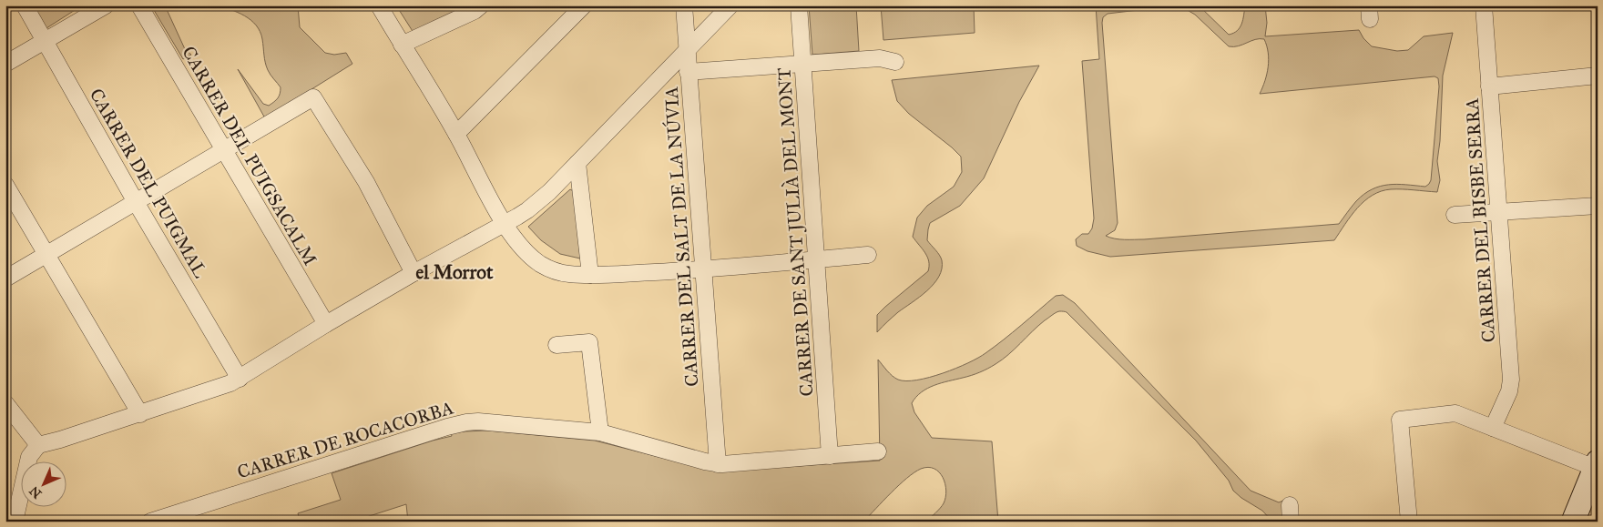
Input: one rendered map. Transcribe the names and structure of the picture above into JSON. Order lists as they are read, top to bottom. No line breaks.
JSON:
{"streets":{"street":["CARRER DEL PUIGSACALM","CARRER DEL PUIGMAL","CARRER DEL BISBE SERRA","CARRER DE SANT JULIÀ DEL MONT","CARRER DEL SALT DE LA NÚVIA","CARRER DE ROCACORBA"]},"crossings":[["CARRER DE SANT JULIÀ DEL MONT","CARRER DE ROCACORBA"],["CARRER DEL SALT DE LA NÚVIA","CARRER DE ROCACORBA"]],"districts":["el Morrot"],"north":"bottom left"}
